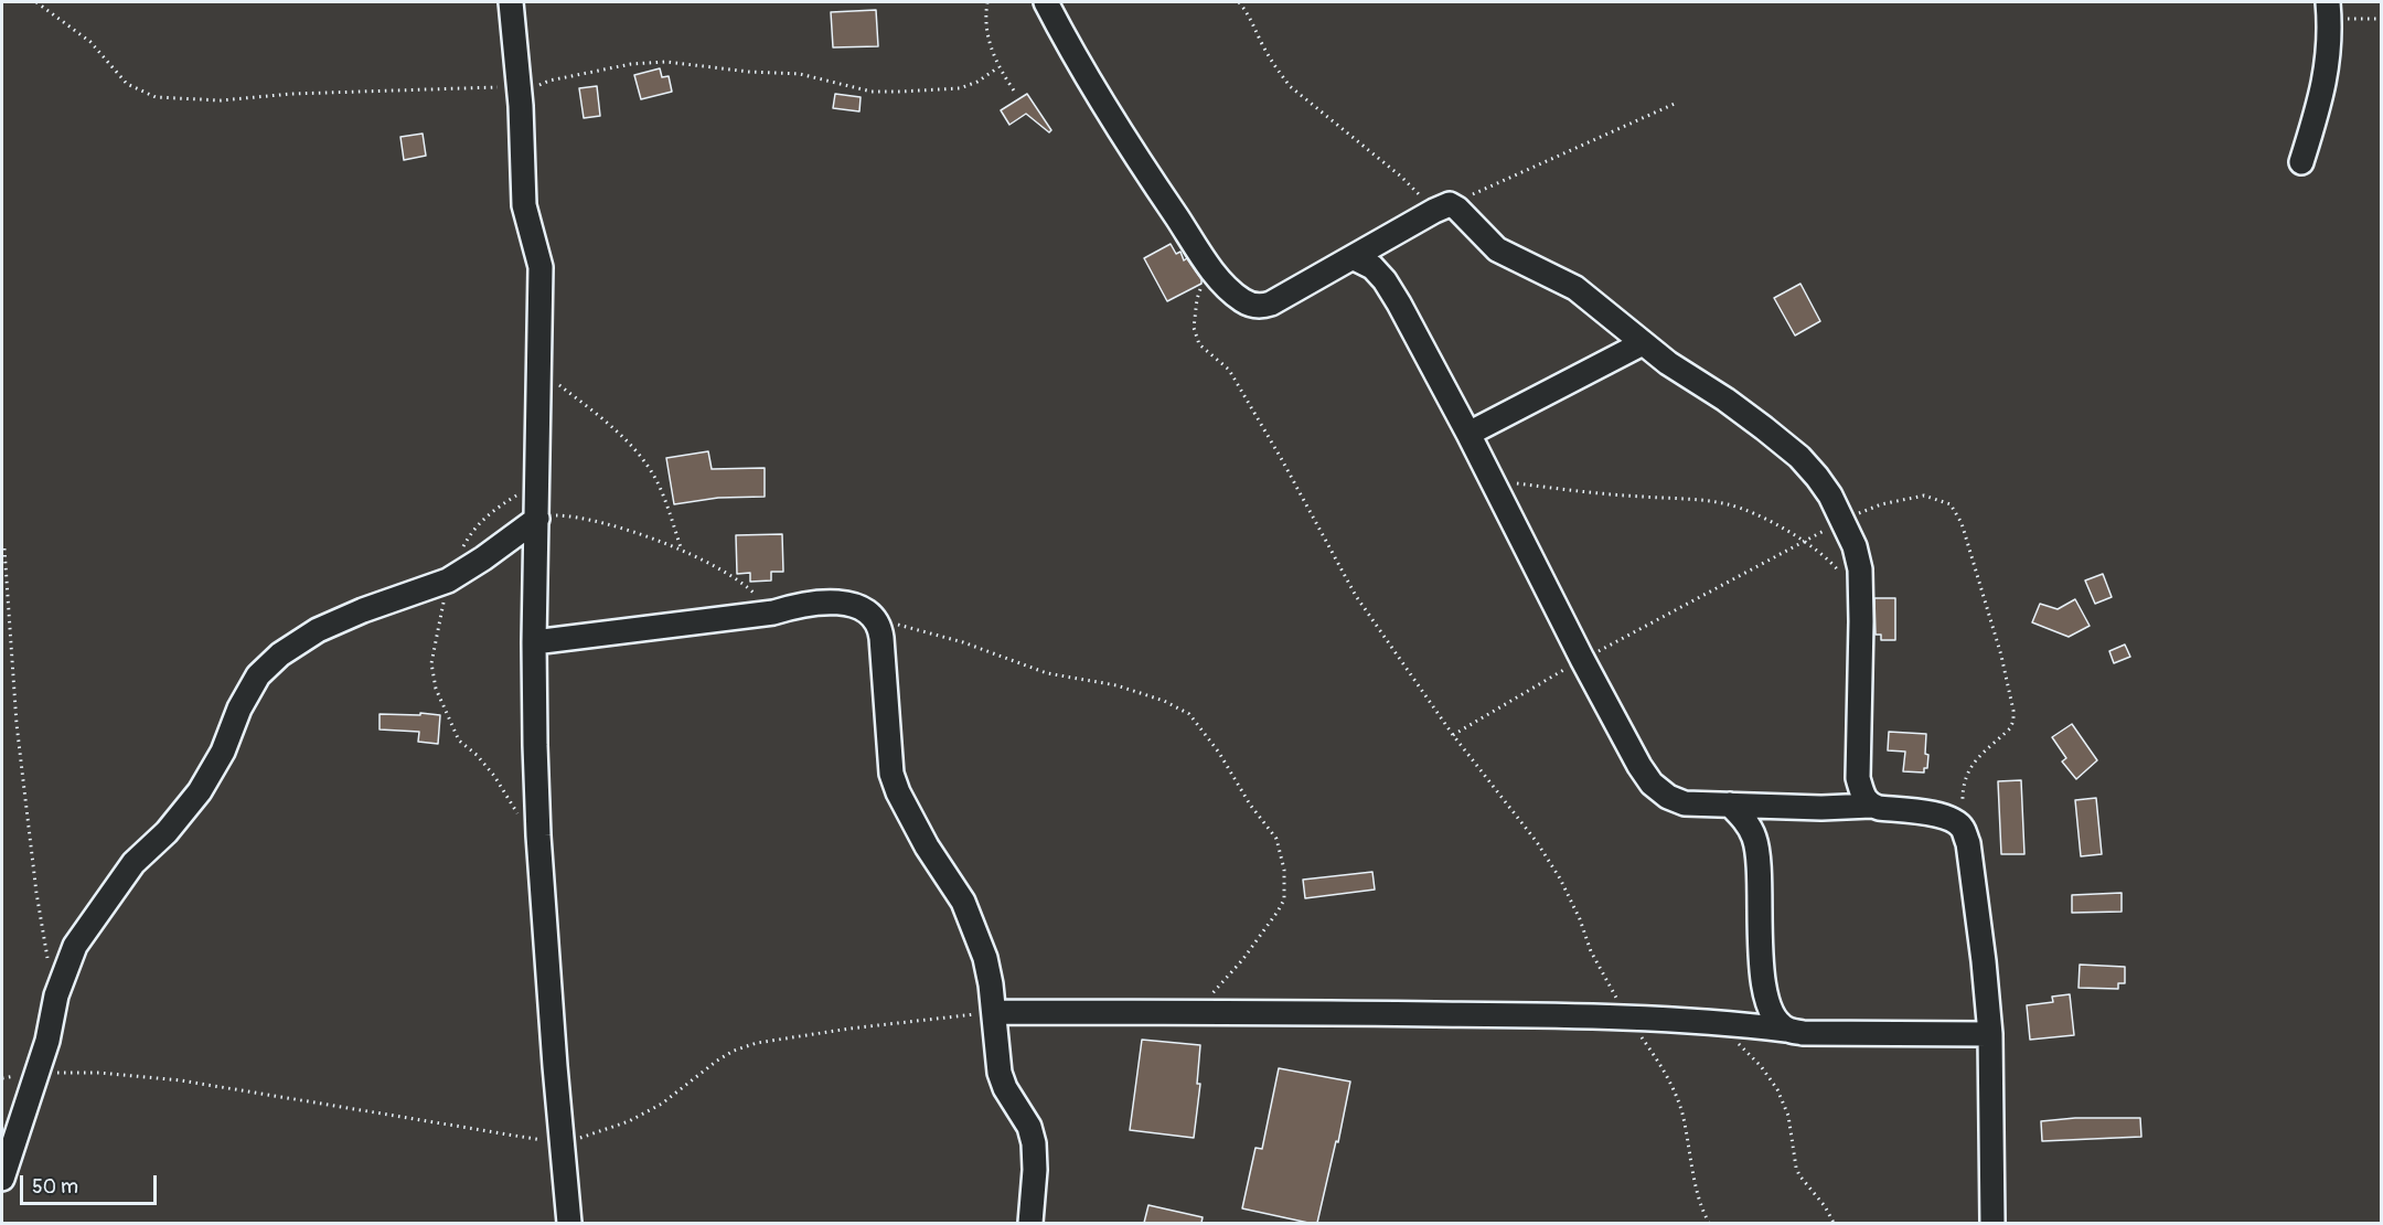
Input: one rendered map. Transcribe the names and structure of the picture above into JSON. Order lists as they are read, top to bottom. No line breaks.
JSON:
{"scale_bar":"50 m"}
